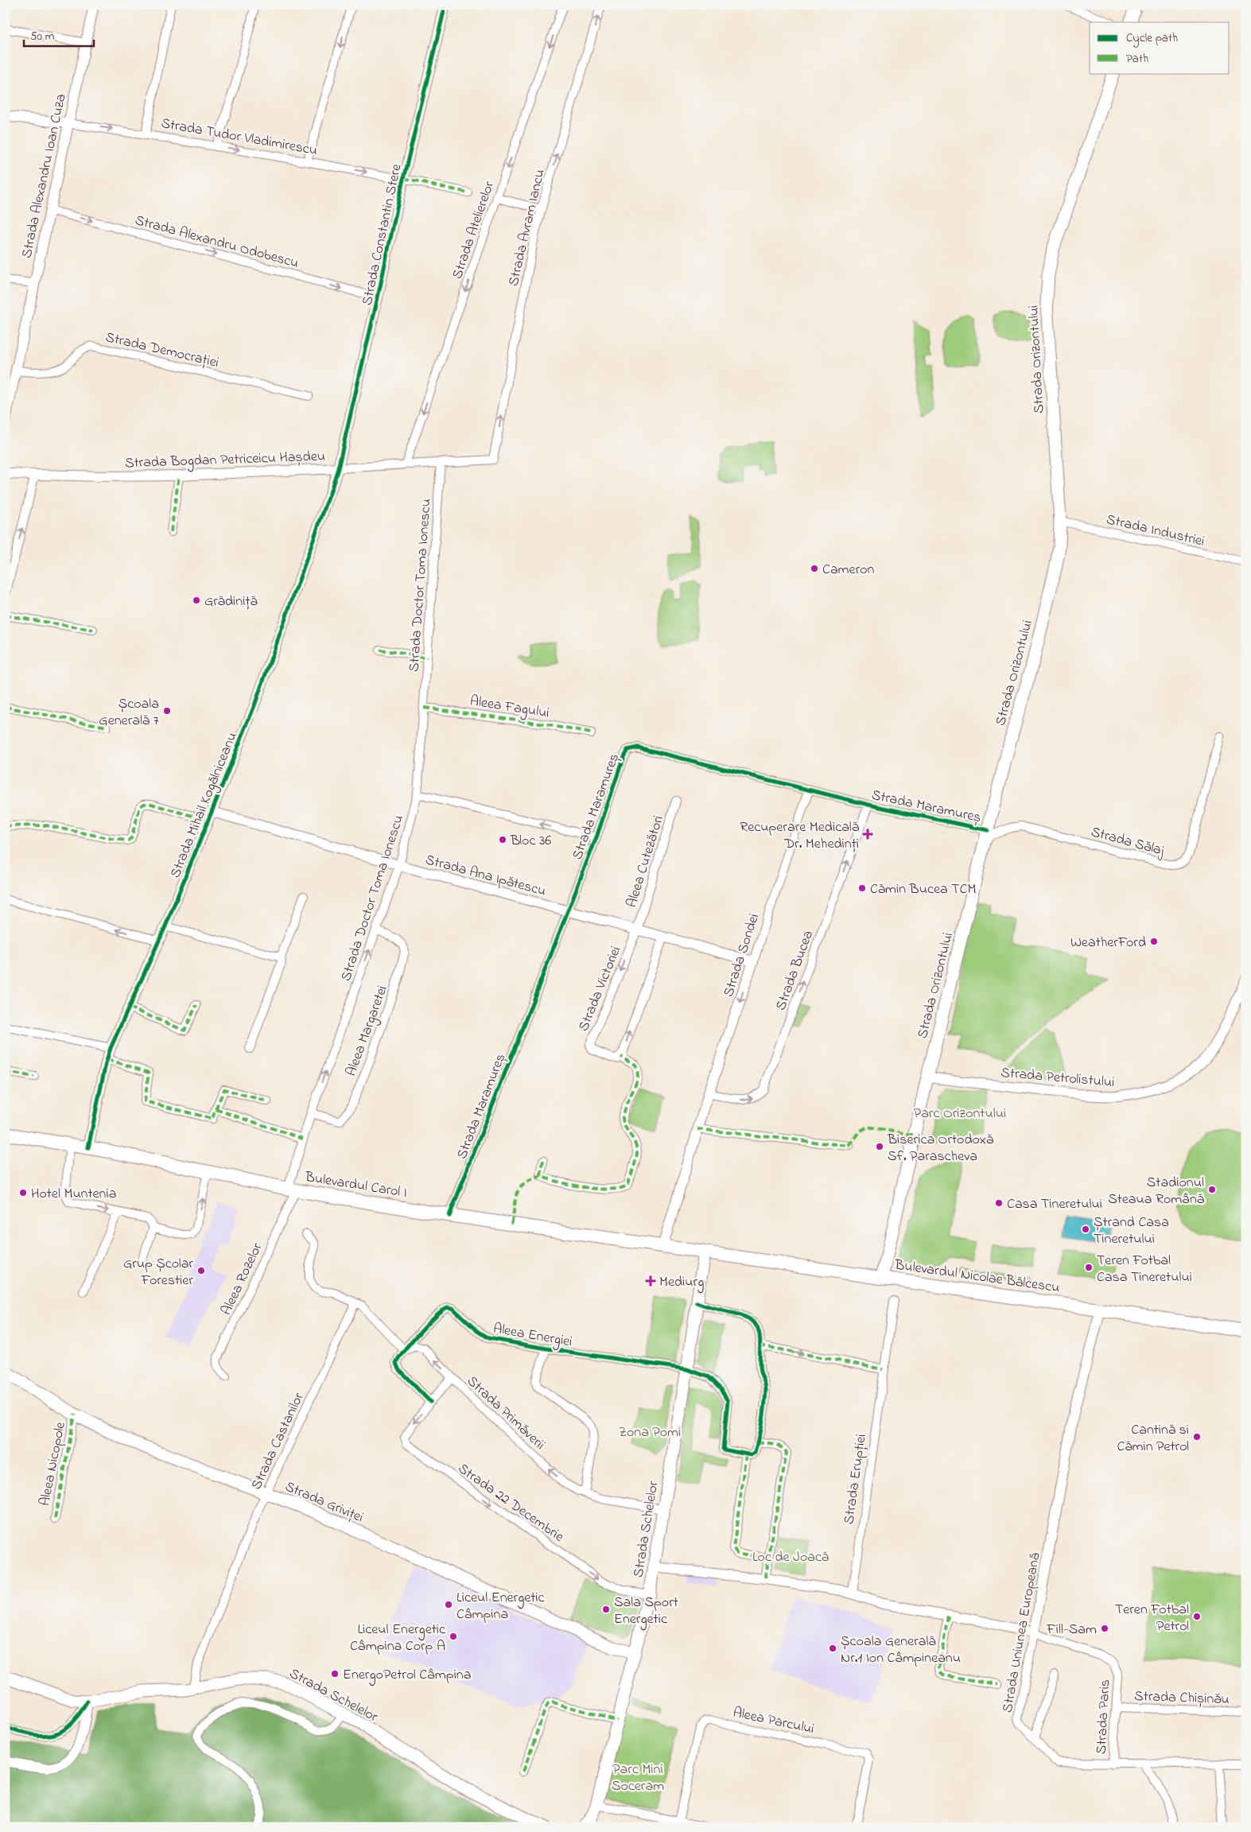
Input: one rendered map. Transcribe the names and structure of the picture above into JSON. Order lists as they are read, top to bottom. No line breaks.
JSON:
{"streets":{"main road":["Strada Orizontului","Bulevardul Carol I","Bulevardul Nicolae Bălcescu","Strada Griviței","Strada Schelelor"],"street":["Strada Tudor Vladimirescu","Strada Alexandru Ioan Cuza","Strada Avram Iancu","Strada Atelierelor","Strada Constantin Stere","Strada Alexandru Odobescu","Strada Democrației","Strada Bogdan Petriceicu Hașdeu","Strada Industriei","Strada Doctor Toma Ionescu","Aleea Fagului","Strada Mihail Kogălniceanu","Strada Maramureș","Strada Sălaj","Aleea Cutezători","Strada Ana Ipătescu","Strada Sondei","Strada Bucea","Strada Victoriei","Aleea Margaretei","Strada Petrolistului","Aleea Rozelor","Aleea Energiei","Strada Primăverii","Strada Castanilor","Aleea Nicopole","Strada Erupției","Strada 22 Decembrie","Strada Uniunea Europeană","Strada Chișinău","Strada Paris","Aleea Parcului"]},"crossings":[["Strada Tudor Vladimirescu","Strada Alexandru Ioan Cuza"],["Strada Tudor Vladimirescu","Strada Constantin Stere"],["Strada Alexandru Ioan Cuza","Strada Alexandru Odobescu"],["Strada Alexandru Ioan Cuza","Strada Democrației"],["Strada Avram Iancu","Strada Bogdan Petriceicu Hașdeu"],["Strada Atelierelor","Strada Bogdan Petriceicu Hașdeu"],["Strada Constantin Stere","Strada Alexandru Odobescu"],["Strada Constantin Stere","Strada Bogdan Petriceicu Hașdeu"],["Strada Constantin Stere","Strada Mihail Kogălniceanu"],["Strada Orizontului","Strada Industriei"],["Strada Orizontului","Strada Maramureș"],["Strada Orizontului","Strada Sălaj"],["Strada Orizontului","Strada Petrolistului"],["Strada Orizontului","Bulevardul Nicolae Bălcescu"],["Strada Bogdan Petriceicu Hașdeu","Strada Doctor Toma Ionescu"],["Strada Bogdan Petriceicu Hașdeu","Strada Mihail Kogălniceanu"],["Strada Doctor Toma Ionescu","Aleea Fagului"],["Strada Doctor Toma Ionescu","Strada Ana Ipătescu"],["Strada Doctor Toma Ionescu","Aleea Margaretei"],["Strada Doctor Toma Ionescu","Bulevardul Carol I"],["Strada Doctor Toma Ionescu","Aleea Rozelor"],["Strada Mihail Kogălniceanu","Strada Ana Ipătescu"],["Strada Mihail Kogălniceanu","Bulevardul Carol I"],["Strada Maramureș","Strada Sălaj"],["Strada Maramureș","Strada Ana Ipătescu"],["Strada Maramureș","Strada Sondei"],["Strada Maramureș","Strada Bucea"],["Strada Maramureș","Bulevardul Carol I"],["Aleea Cutezători","Strada Ana Ipătescu"],["Aleea Cutezători","Strada Victoriei"],["Strada Ana Ipătescu","Strada Sondei"],["Strada Ana Ipătescu","Strada Victoriei"],["Strada Sondei","Strada Bucea"],["Strada Sondei","Bulevardul Carol I"],["Bulevardul Carol I","Bulevardul Nicolae Bălcescu"],["Bulevardul Carol I","Aleea Rozelor"],["Bulevardul Carol I","Strada Schelelor"],["Bulevardul Nicolae Bălcescu","Strada Schelelor"],["Bulevardul Nicolae Bălcescu","Strada Uniunea Europeană"],["Aleea Energiei","Strada Primăverii"],["Aleea Energiei","Strada Schelelor"],["Strada Primăverii","Strada 22 Decembrie"],["Strada Primăverii","Strada Schelelor"],["Strada Castanilor","Strada Griviței"],["Strada Castanilor","Strada Schelelor"],["Aleea Nicopole","Strada Griviței"],["Strada Griviței","Strada Schelelor"],["Strada 22 Decembrie","Strada Schelelor"],["Strada Uniunea Europeană","Strada Paris"],["Strada Chișinău","Strada Paris"]],"one_way":["Strada Tudor Vladimirescu","Strada Avram Iancu","Strada Atelierelor","Strada Alexandru Odobescu","Strada Bucea","Strada Primăverii","Strada 22 Decembrie"],"parks":["Parc Orizontului","Zona Pomi","Loc de Joacă","Parc Mini Soceram"],"places":{"other":["Cameron","Grădiniță","Școala Generală 7","Bloc 36","Cămin Bucea TCM","WeatherFord","Biserica Ortodoxă Sf. Parascheva","Stadionul Steaua Română","Hotel Muntenia","Casa Tineretului","Ștrand Casa Tineretului","Teren Fotbal Casa Tineretului","Grup Școlar Forestier","Cantină si Cămin Petrol","Liceul Energetic Câmpina","Sala Sport Energetic","Teren Fotbal Petrol","Fill-Sam","Liceul Energetic Câmpina Corp A","Școala Generală Nr.1 Ion Câmpineanu","EnergoPetrol Câmpina"],"health":["Recuperare Medicală Dr. Mehedinți","Mediurg"]},"legend":["Cycle path","Path"],"scale_bar":"50 m"}
